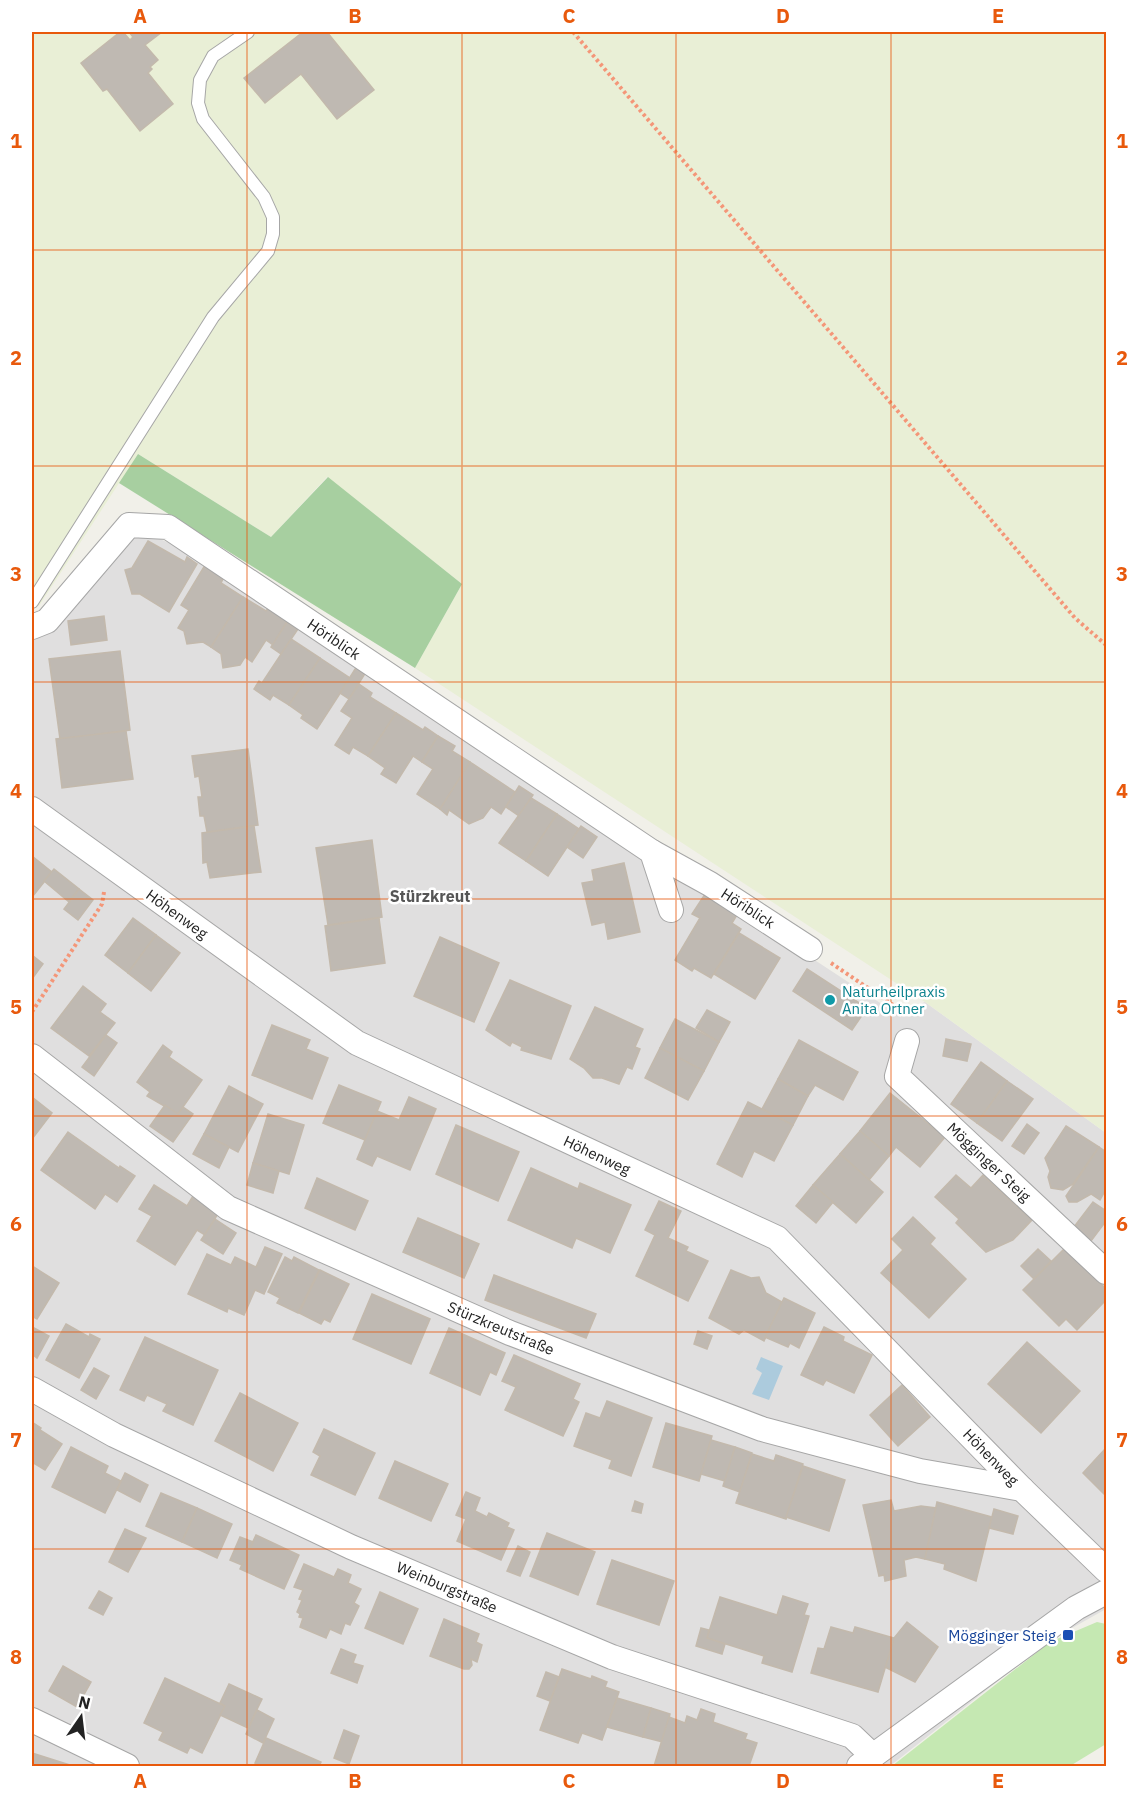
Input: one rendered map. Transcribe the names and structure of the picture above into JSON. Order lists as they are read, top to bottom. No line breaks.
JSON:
{"streets":{"street":["Höriblick","Höhenweg","Mögginger Steig","Stürzkreutstraße","Weinburgstraße"]},"crossings":[["Höhenweg","Stürzkreutstraße"]],"districts":["Stürzkreut"],"places":{"other":["Naturheilpraxis Anita Ortner"],"transit":["Mögginger Steig"]},"north":"top","grid":{"columns":["A","B","C","D","E"],"rows":["1","2","3","4","5","6","7","8"]}}
